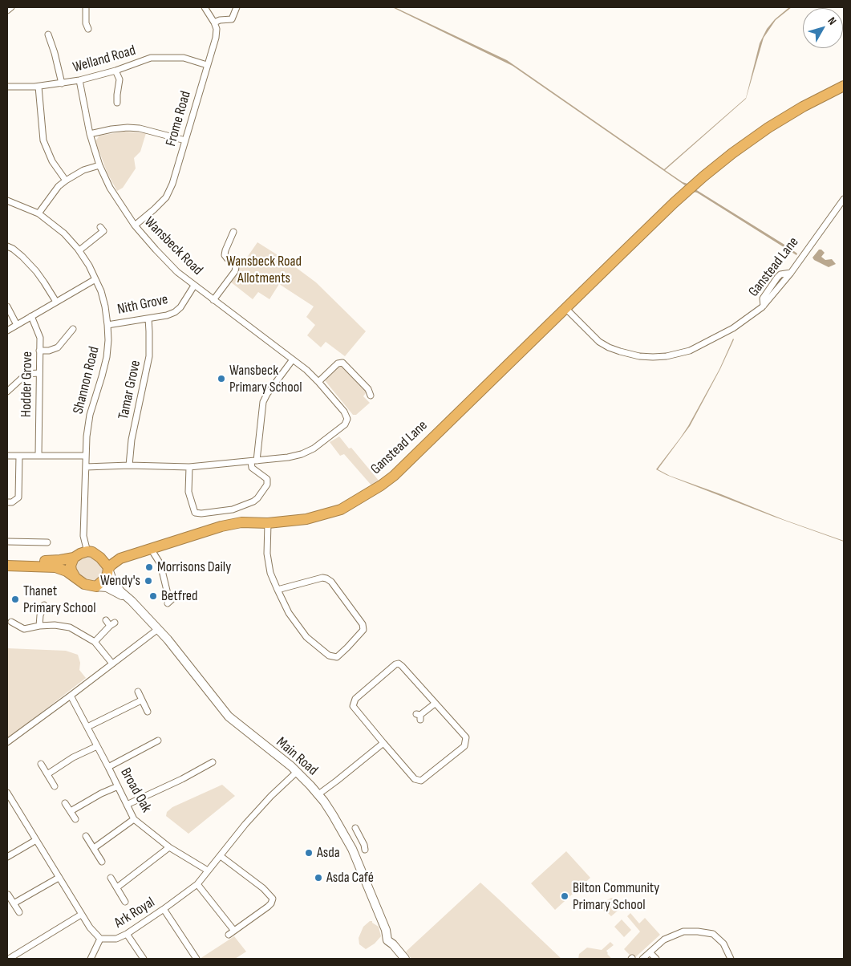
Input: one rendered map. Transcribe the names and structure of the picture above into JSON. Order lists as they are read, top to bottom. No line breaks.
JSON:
{"streets":{"highway":["Ganstead Lane"],"main road":["Main Road"],"street":["Welland Road","Frome Road","Wansbeck Road","Nith Grove","Shannon Road","Hodder Grove","Tamar Grove","Broad Oak","Ark Royal"]},"crossings":[["Welland Road","Frome Road"],["Welland Road","Wansbeck Road"],["Frome Road","Wansbeck Road"],["Wansbeck Road","Nith Grove"],["Wansbeck Road","Shannon Road"],["Wansbeck Road","Tamar Grove"],["Ganstead Lane","Shannon Road"],["Ganstead Lane","Main Road"],["Nith Grove","Shannon Road"],["Nith Grove","Tamar Grove"],["Shannon Road","Main Road"],["Main Road","Ark Royal"],["Broad Oak","Ark Royal"]],"parks":["Wansbeck Road Allotments"],"places":["Wansbeck Primary School","Morrisons Daily","Wendy's","Betfred","Thanet Primary School","Asda","Asda Café","Bilton Community Primary School"],"north":"top right"}
